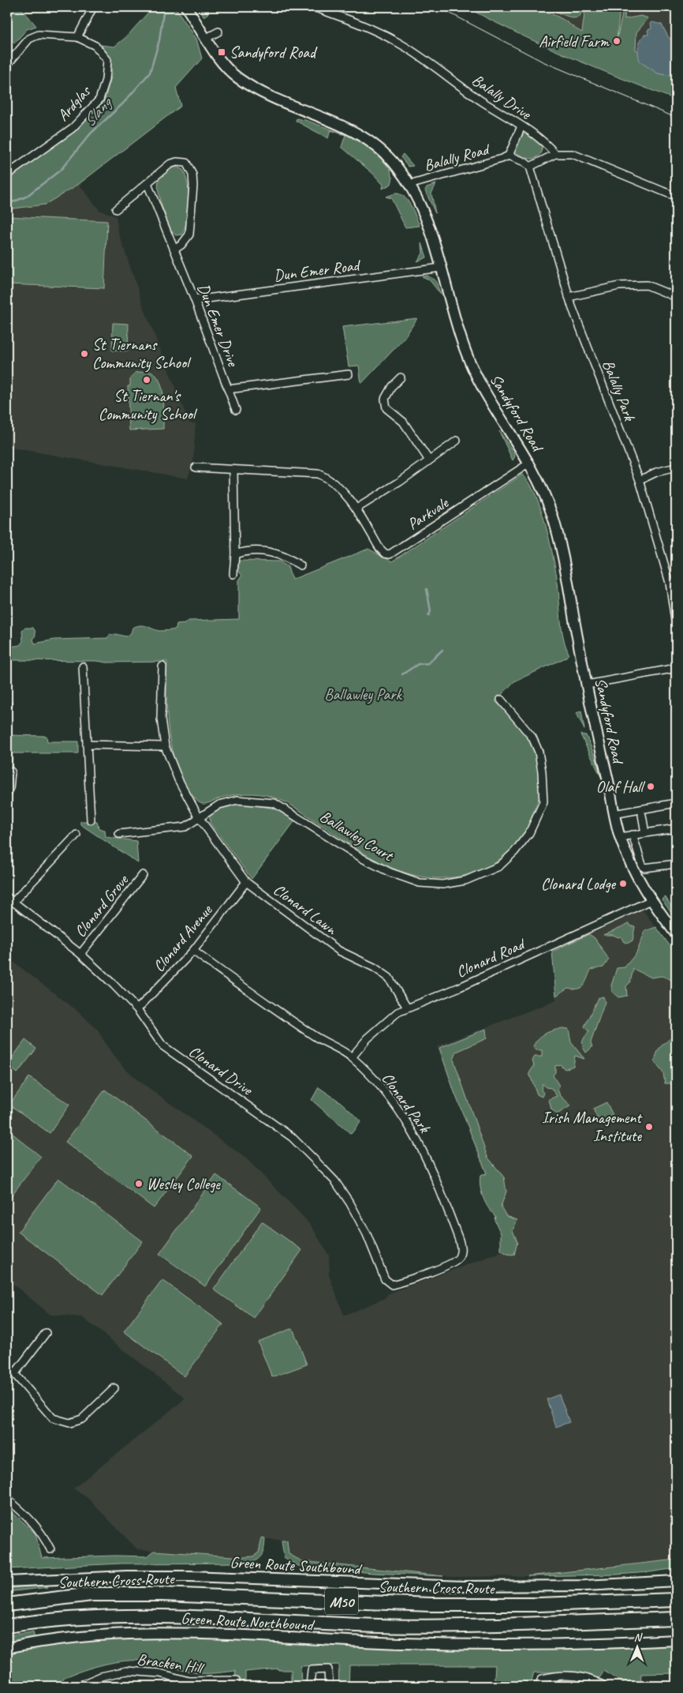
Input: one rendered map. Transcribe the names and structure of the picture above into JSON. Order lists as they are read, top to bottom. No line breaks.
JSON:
{"streets":{"highway":["Southern Cross Route","M50"],"main road":["Sandyford Road","Green Route Southbound","Green Route Northbound"],"street":["Balally Drive","Ardglas","Balally Road","Dun Emer Road","Dun Emer Drive","Balally Park","Parkvale","Ballawley Court","Clonard Grove","Clonard Lawn","Clonard Avenue","Clonard Road","Clonard Drive","Clonard Park","Bracken Hill"]},"crossings":[["Balally Drive","Balally Road"],["Balally Road","Balally Park"],["Balally Road","Sandyford Road"],["Dun Emer Road","Dun Emer Drive"],["Dun Emer Road","Sandyford Road"],["Sandyford Road","Parkvale"],["Sandyford Road","Clonard Road"],["Ballawley Court","Clonard Lawn"],["Clonard Grove","Clonard Drive"],["Clonard Lawn","Clonard Avenue"],["Clonard Lawn","Clonard Road"],["Clonard Avenue","Clonard Drive"],["Clonard Avenue","Clonard Park"],["Clonard Road","Clonard Park"],["Clonard Drive","Clonard Park"]],"water":["Slang"],"parks":["Ballawley Park"],"places":{"other":["Airfield Farm","St Tiernans Community School","St Tiernan's Community School","Olaf Hall","Clonard Lodge","Irish Management Institute","Wesley College"],"transit":["Sandyford Road"]},"north":"top"}
